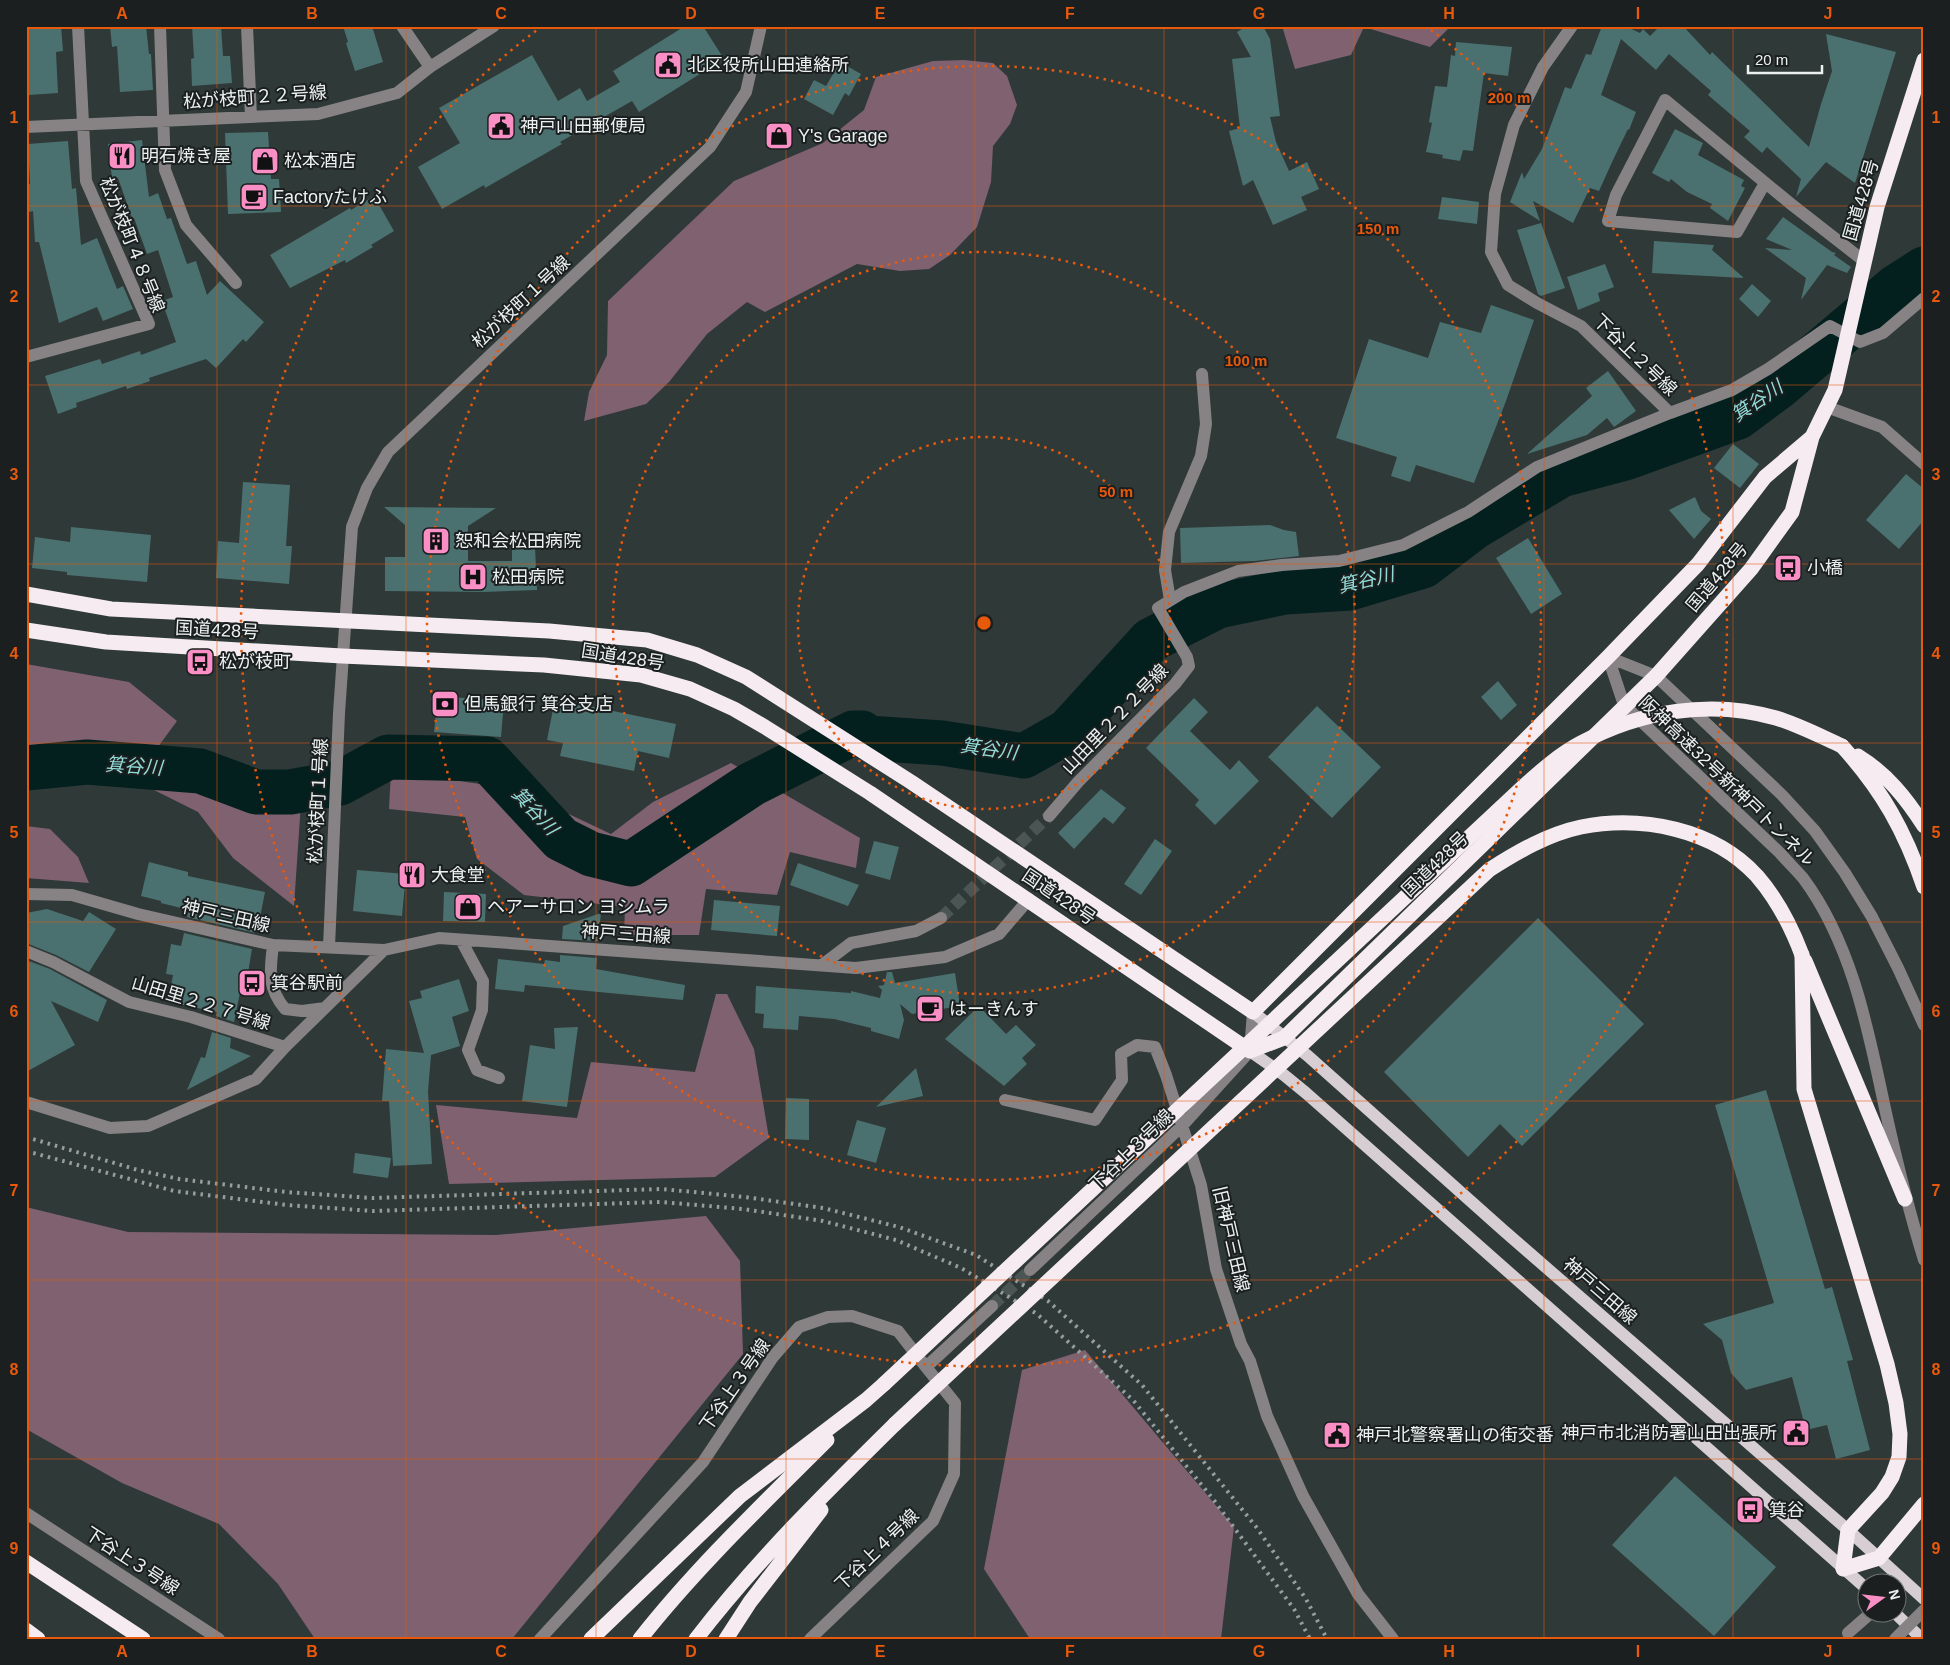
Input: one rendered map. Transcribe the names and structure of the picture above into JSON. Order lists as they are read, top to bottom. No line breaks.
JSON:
{"streets":{"highway":["国道428号"],"main road":["神戸三田線"],"street":["松が枝町２２号線","松が枝町４８号線","松が枝町１号線","下谷上２号線","山田里２２２号線","阪神高速32号新神戸トンネル","山田里２２７号線","下谷上３号線","旧神戸三田線","下谷上４号線"]},"crossings":[["松が枝町２２号線","松が枝町４８号線"],["国道428号","松が枝町１号線"],["国道428号","阪神高速32号新神戸トンネル"],["国道428号","神戸三田線"],["国道428号","下谷上３号線"],["松が枝町１号線","神戸三田線"],["下谷上３号線","旧神戸三田線"],["下谷上３号線","下谷上４号線"]],"water":["箕谷川"],"places":{"public building":["北区役所山田連絡所","神戸山田郵便局","神戸市北消防署山田出張所","神戸北警察署山の街交番"],"shop":["Y's Garage","松本酒店","ヘアーサロン ヨシムラ"],"restaurant":["明石焼き屋","大食堂"],"cafe":["Factoryたけふ","はーきんす"],"building":["恕和会松田病院"],"bus stop":["小橋","松が枝町","箕谷駅前","箕谷"],"hospital":["松田病院"],"bank":["但馬銀行 箕谷支店"]},"scale_bar":"20 m","north":"right","grid":{"columns":["A","B","C","D","E","F","G","H","I","J"],"rows":["1","2","3","4","5","6","7","8","9"]},"rings":["200 m","150 m","100 m","50 m"]}
